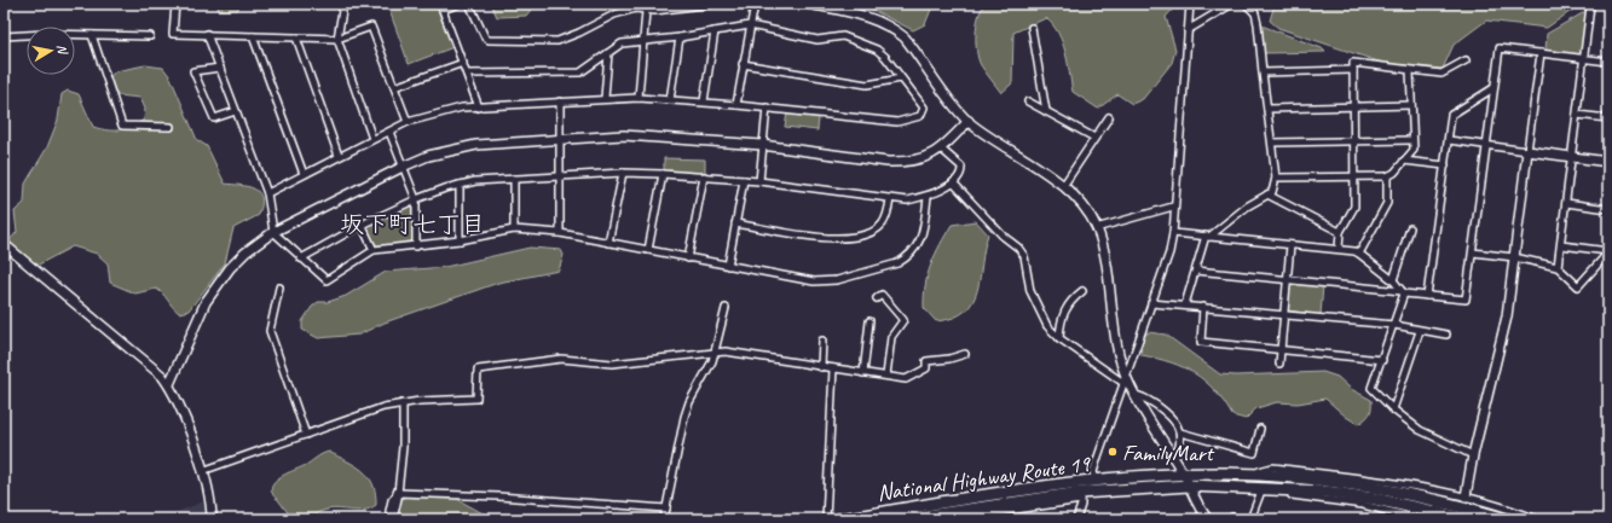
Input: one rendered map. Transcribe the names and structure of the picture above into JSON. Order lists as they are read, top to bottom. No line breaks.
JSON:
{"streets":{"highway":["National Highway Route 19"]},"districts":["坂下町七丁目"],"places":["FamilyMart"],"north":"right"}
